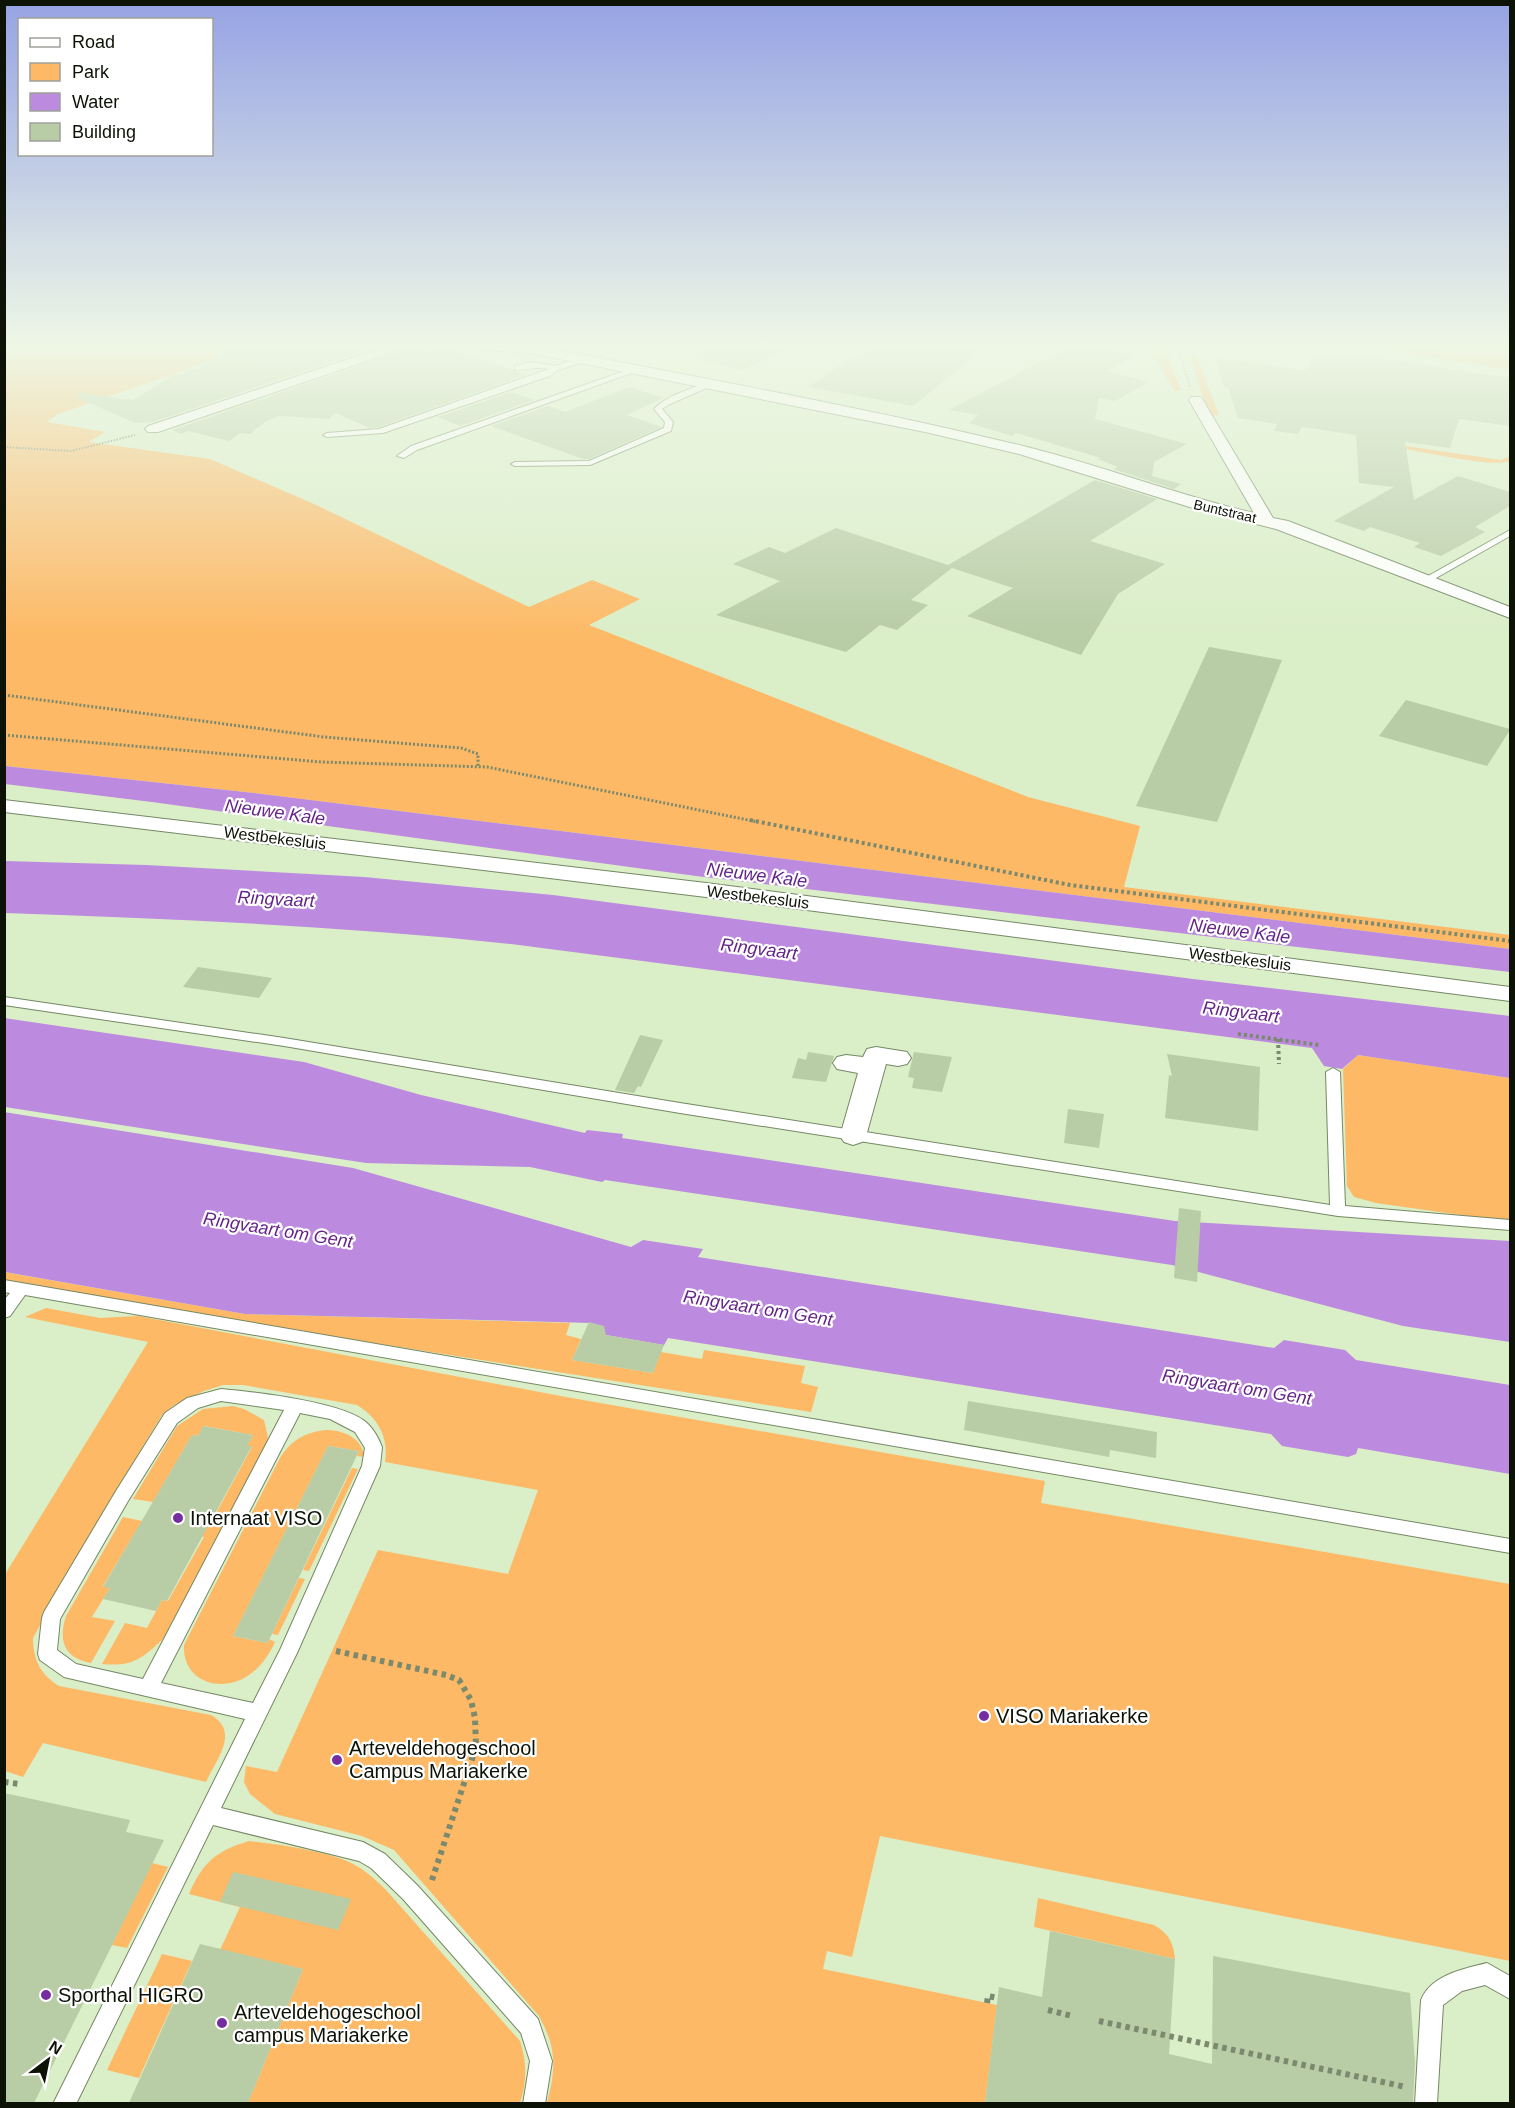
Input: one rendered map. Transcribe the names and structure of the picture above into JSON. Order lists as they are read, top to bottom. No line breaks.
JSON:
{"streets":{"street":["Buntstraat","Westbekesluis"]},"water":["Nieuwe Kale","Ringvaart","Ringvaart om Gent"],"places":["Internaat VISO","VISO Mariakerke","Arteveldehogeschool Campus Mariakerke","Sporthal HIGRO","Arteveldehogeschool campus Mariakerke"],"legend":["Road","Park","Water","Building"],"north":"top right"}
